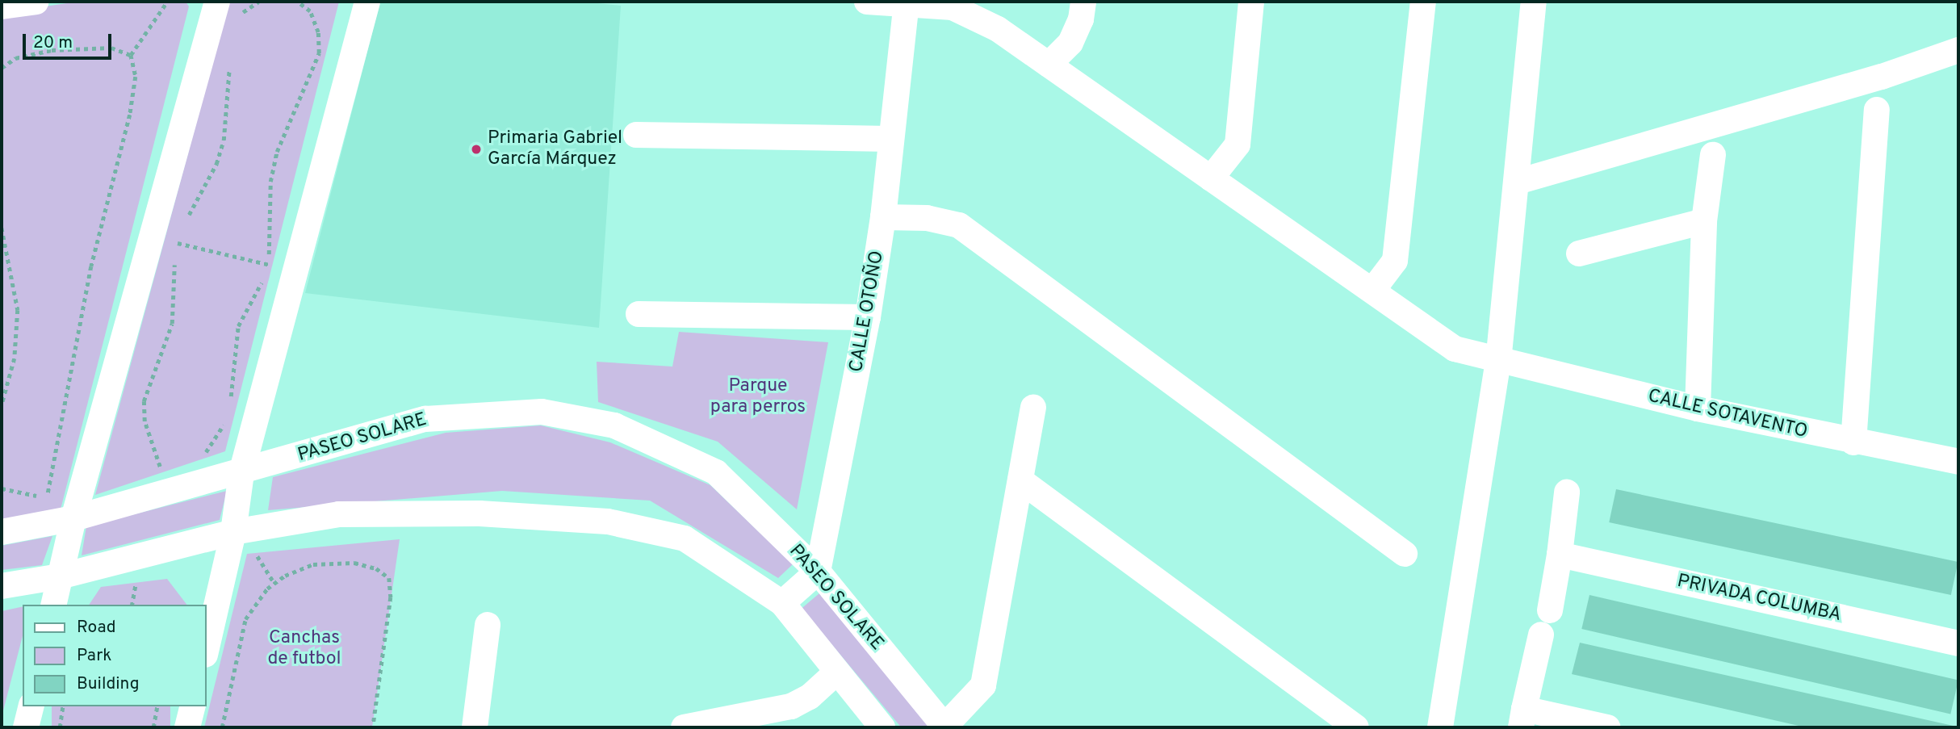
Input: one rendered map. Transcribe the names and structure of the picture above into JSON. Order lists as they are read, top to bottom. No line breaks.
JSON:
{"streets":{"street":["CALLE OTOÑO","CALLE SOTAVENTO","PASEO SOLARE","PRIVADA COLUMBA"]},"crossings":[["CALLE OTOÑO","CALLE SOTAVENTO"],["CALLE OTOÑO","PASEO SOLARE"]],"parks":["Parque para perros","Canchas de futbol"],"places":["Primaria Gabriel García Márquez"],"legend":["Road","Park","Building"],"scale_bar":"20 m"}
